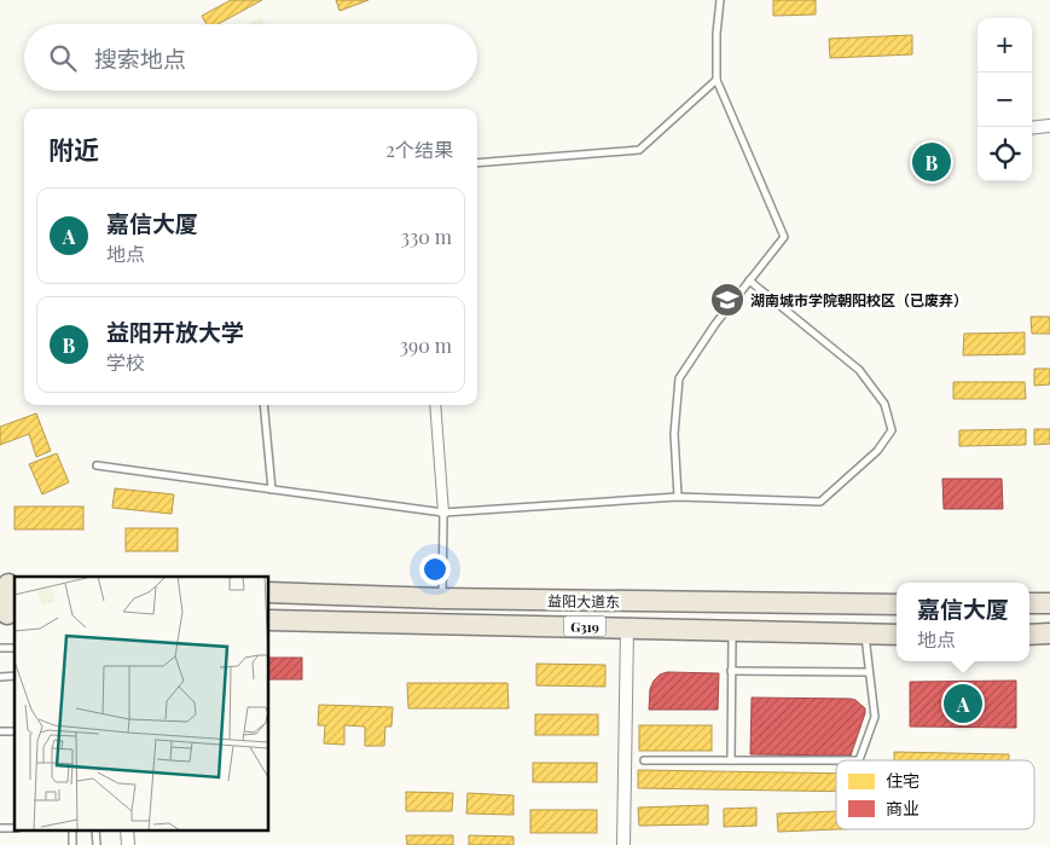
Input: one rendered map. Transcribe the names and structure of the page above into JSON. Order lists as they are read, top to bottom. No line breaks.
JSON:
{"streets":{"main road":["益阳大道东","G319"]},"places":{"school or university":["湖南城市学院朝阳校区（已废弃）"]},"legend":["住宅","商业"],"page":{"map_buttons":["+","−"],"search":"搜索地点","heading":["附近","2个结果"],"pins":["B","A"],"list":[{"mark":"A","name":"嘉信大厦","note":"地点","value":"330 m"},{"mark":"B","name":"益阳开放大学","note":"学校","value":"390 m"}],"popup":["嘉信大厦","地点"]}}
